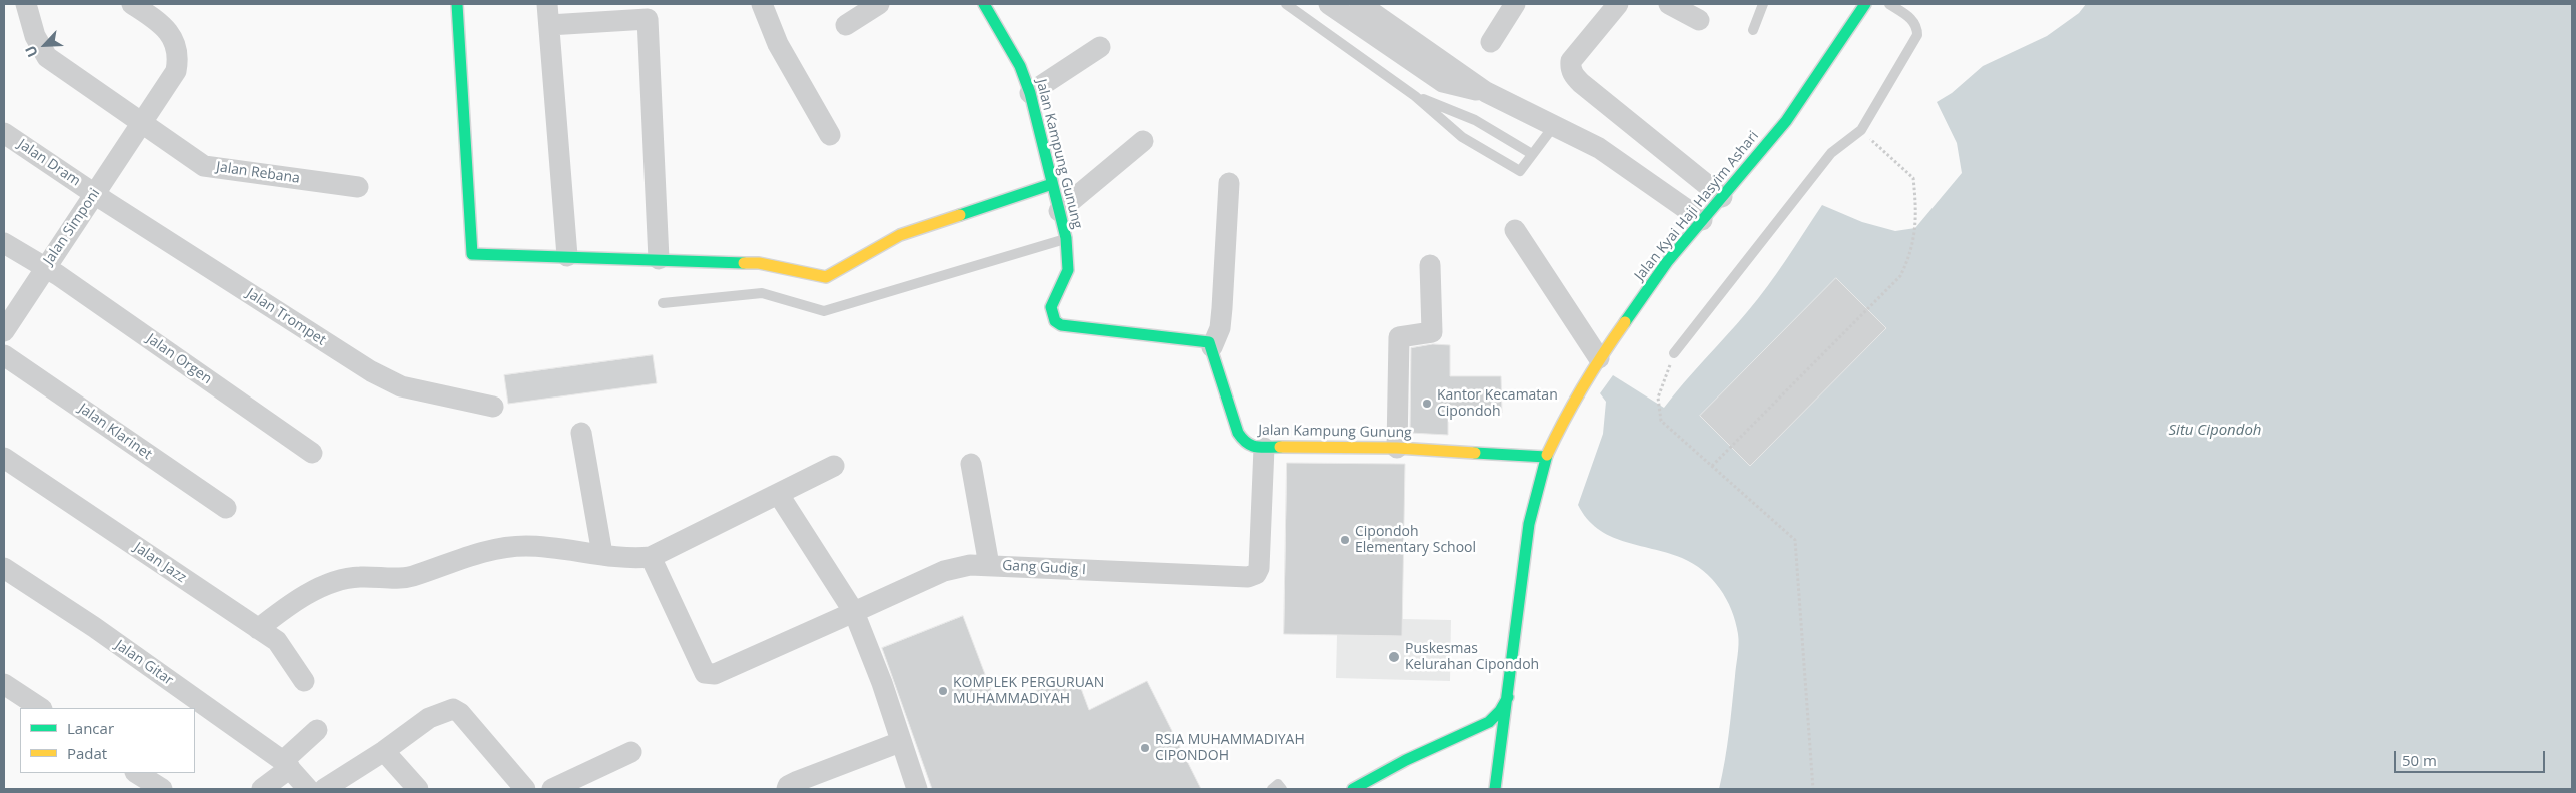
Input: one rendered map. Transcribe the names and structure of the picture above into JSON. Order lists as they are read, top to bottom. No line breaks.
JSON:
{"streets":{"street":["Jalan Kampung Gunung","Jalan Dram","Jalan Rebana","Jalan Kyai Haji Hasyim Ashari","Jalan Simponi","Jalan Trompet","Jalan Orgen","Jalan Klarinet","Jalan Jazz","Gang Gudig I","Jalan Gitar"]},"crossings":[["Jalan Kampung Gunung","Jalan Kyai Haji Hasyim Ashari"],["Jalan Kampung Gunung","Gang Gudig I"],["Jalan Dram","Jalan Simponi"],["Jalan Dram","Jalan Trompet"],["Jalan Rebana","Jalan Simponi"],["Jalan Simponi","Jalan Trompet"],["Jalan Simponi","Jalan Orgen"]],"water":["Situ Cipondoh"],"places":["Kantor Kecamatan Cipondoh","Cipondoh Elementary School","Puskesmas Kelurahan Cipondoh","KOMPLEK PERGURUAN MUHAMMADIYAH","RSIA MUHAMMADIYAH CIPONDOH"],"legend":["Lancar","Padat"],"scale_bar":"50 m","north":"bottom left"}
